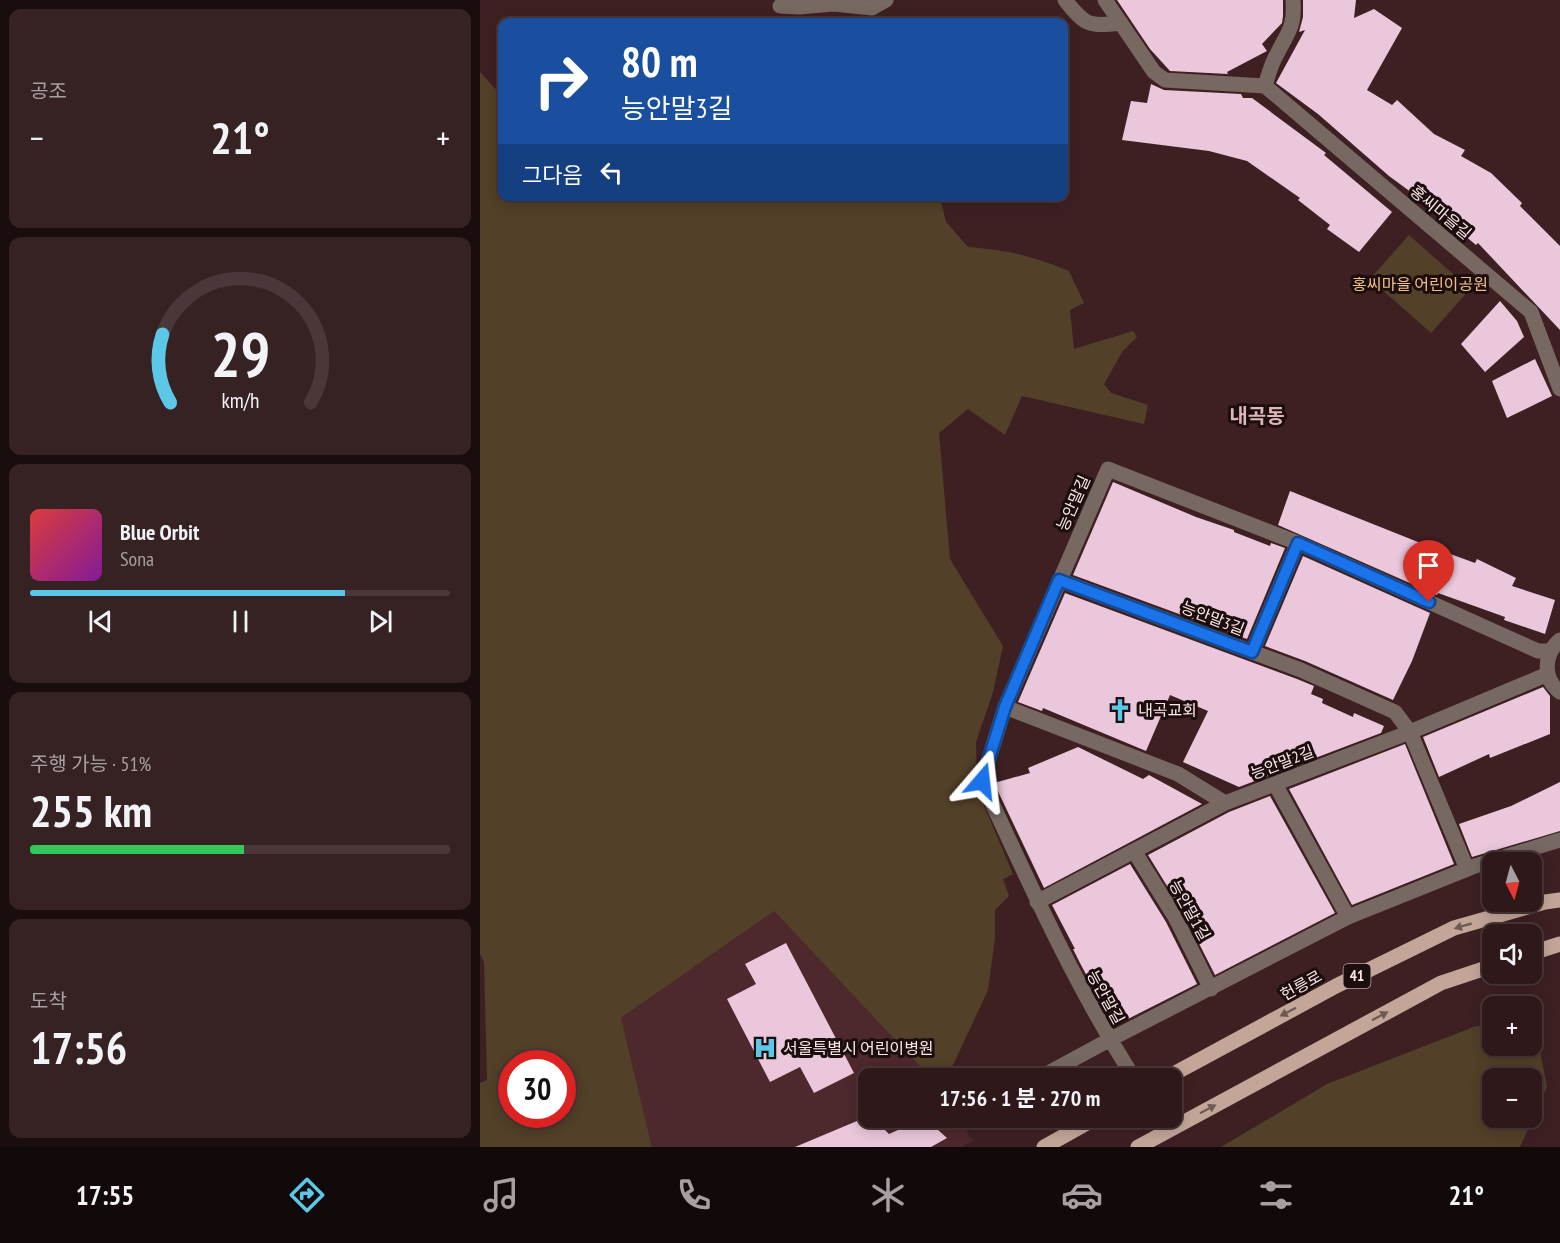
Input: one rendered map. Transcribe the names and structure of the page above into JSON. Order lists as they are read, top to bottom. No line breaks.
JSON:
{"streets":{"main road":["41","헌릉로"],"street":["홍씨마을길","능안말길","능안말3길","능안말2길","능안말1길"]},"crossings":[["능안말길","능안말3길"],["능안말길","능안말2길"],["능안말3길","능안말2길"],["능안말2길","능안말1길"]],"districts":["내곡동"],"parks":["홍씨마을 어린이공원"],"places":{"church":["내곡교회"],"hospital":["서울특별시 어린이병원"]},"north":"bottom","page":{"tile":["공조",["주행 가능 · 51%","255 km"],["도착","17:56"]],"turn":["80 m","능안말3길"],"heat":["−","21°","+"],"then":"그다음","song":["Blue Orbit","Sona"],"map_buttons":["+","−"],"limit":"30","trip":"17:56 · 1 분 · 270 m","tabs":["17:55","21°"],"gauge":["29","km/h"]}}
